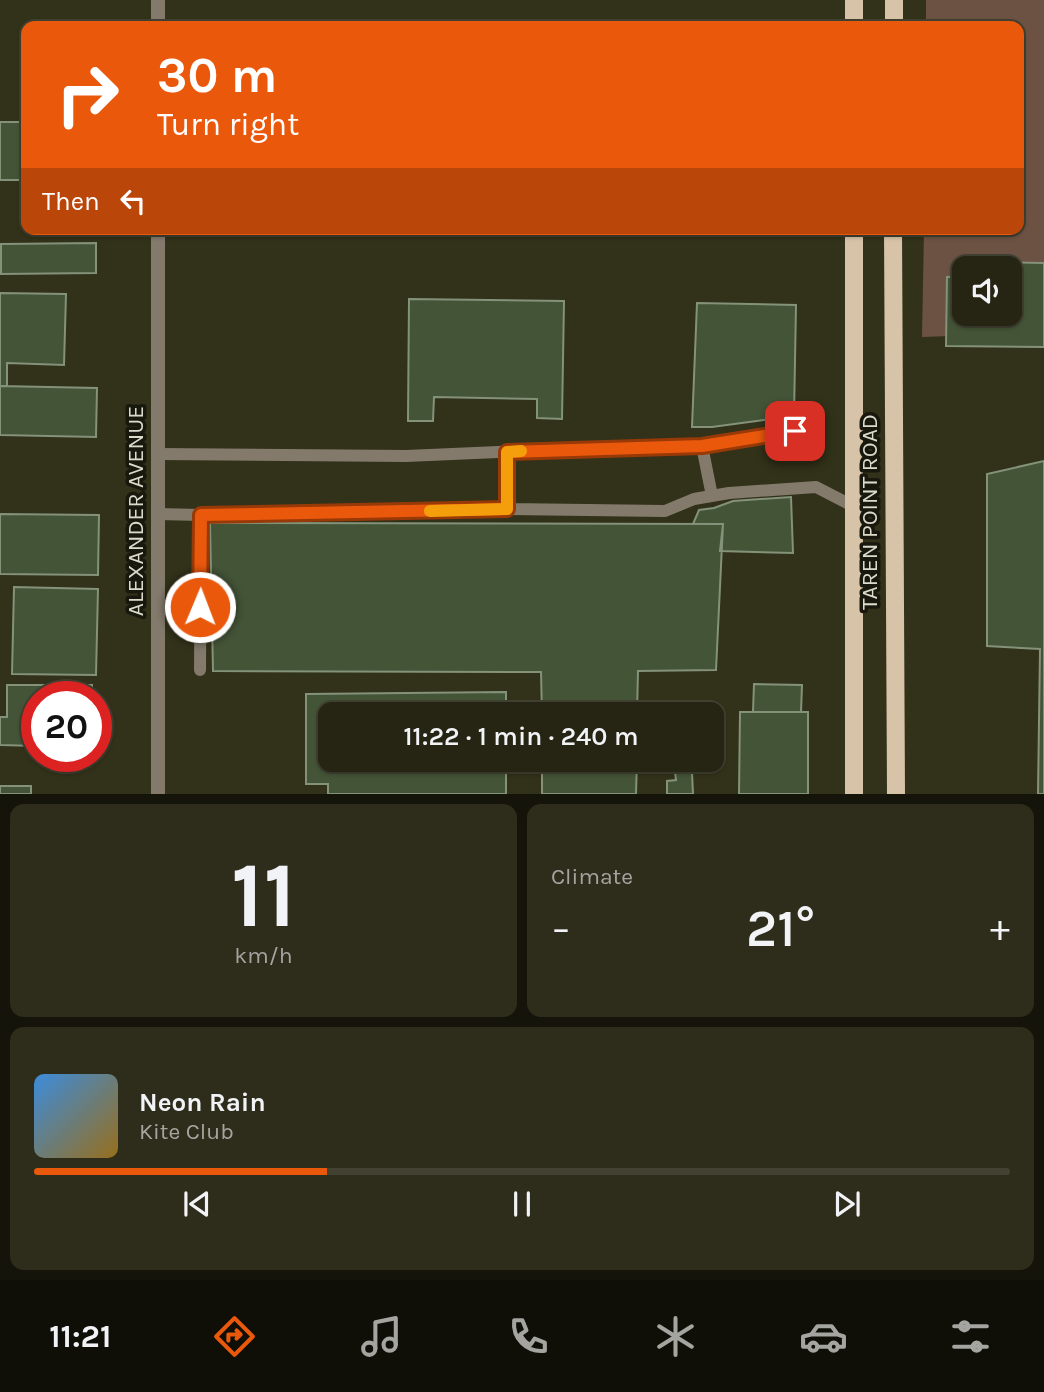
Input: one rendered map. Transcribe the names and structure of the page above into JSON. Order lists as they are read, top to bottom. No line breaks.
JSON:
{"streets":{"main road":["TAREN POINT ROAD"],"street":["ALEXANDER AVENUE"]},"page":{"turn":["30 m","Turn right"],"then":"Then","limit":"20","trip":"11:22 · 1 min · 240 m","tile":[["11","km/h"],"Climate"],"heat":["−","21°","+"],"song":["Neon Rain","Kite Club"],"tabs":"11:21"}}
